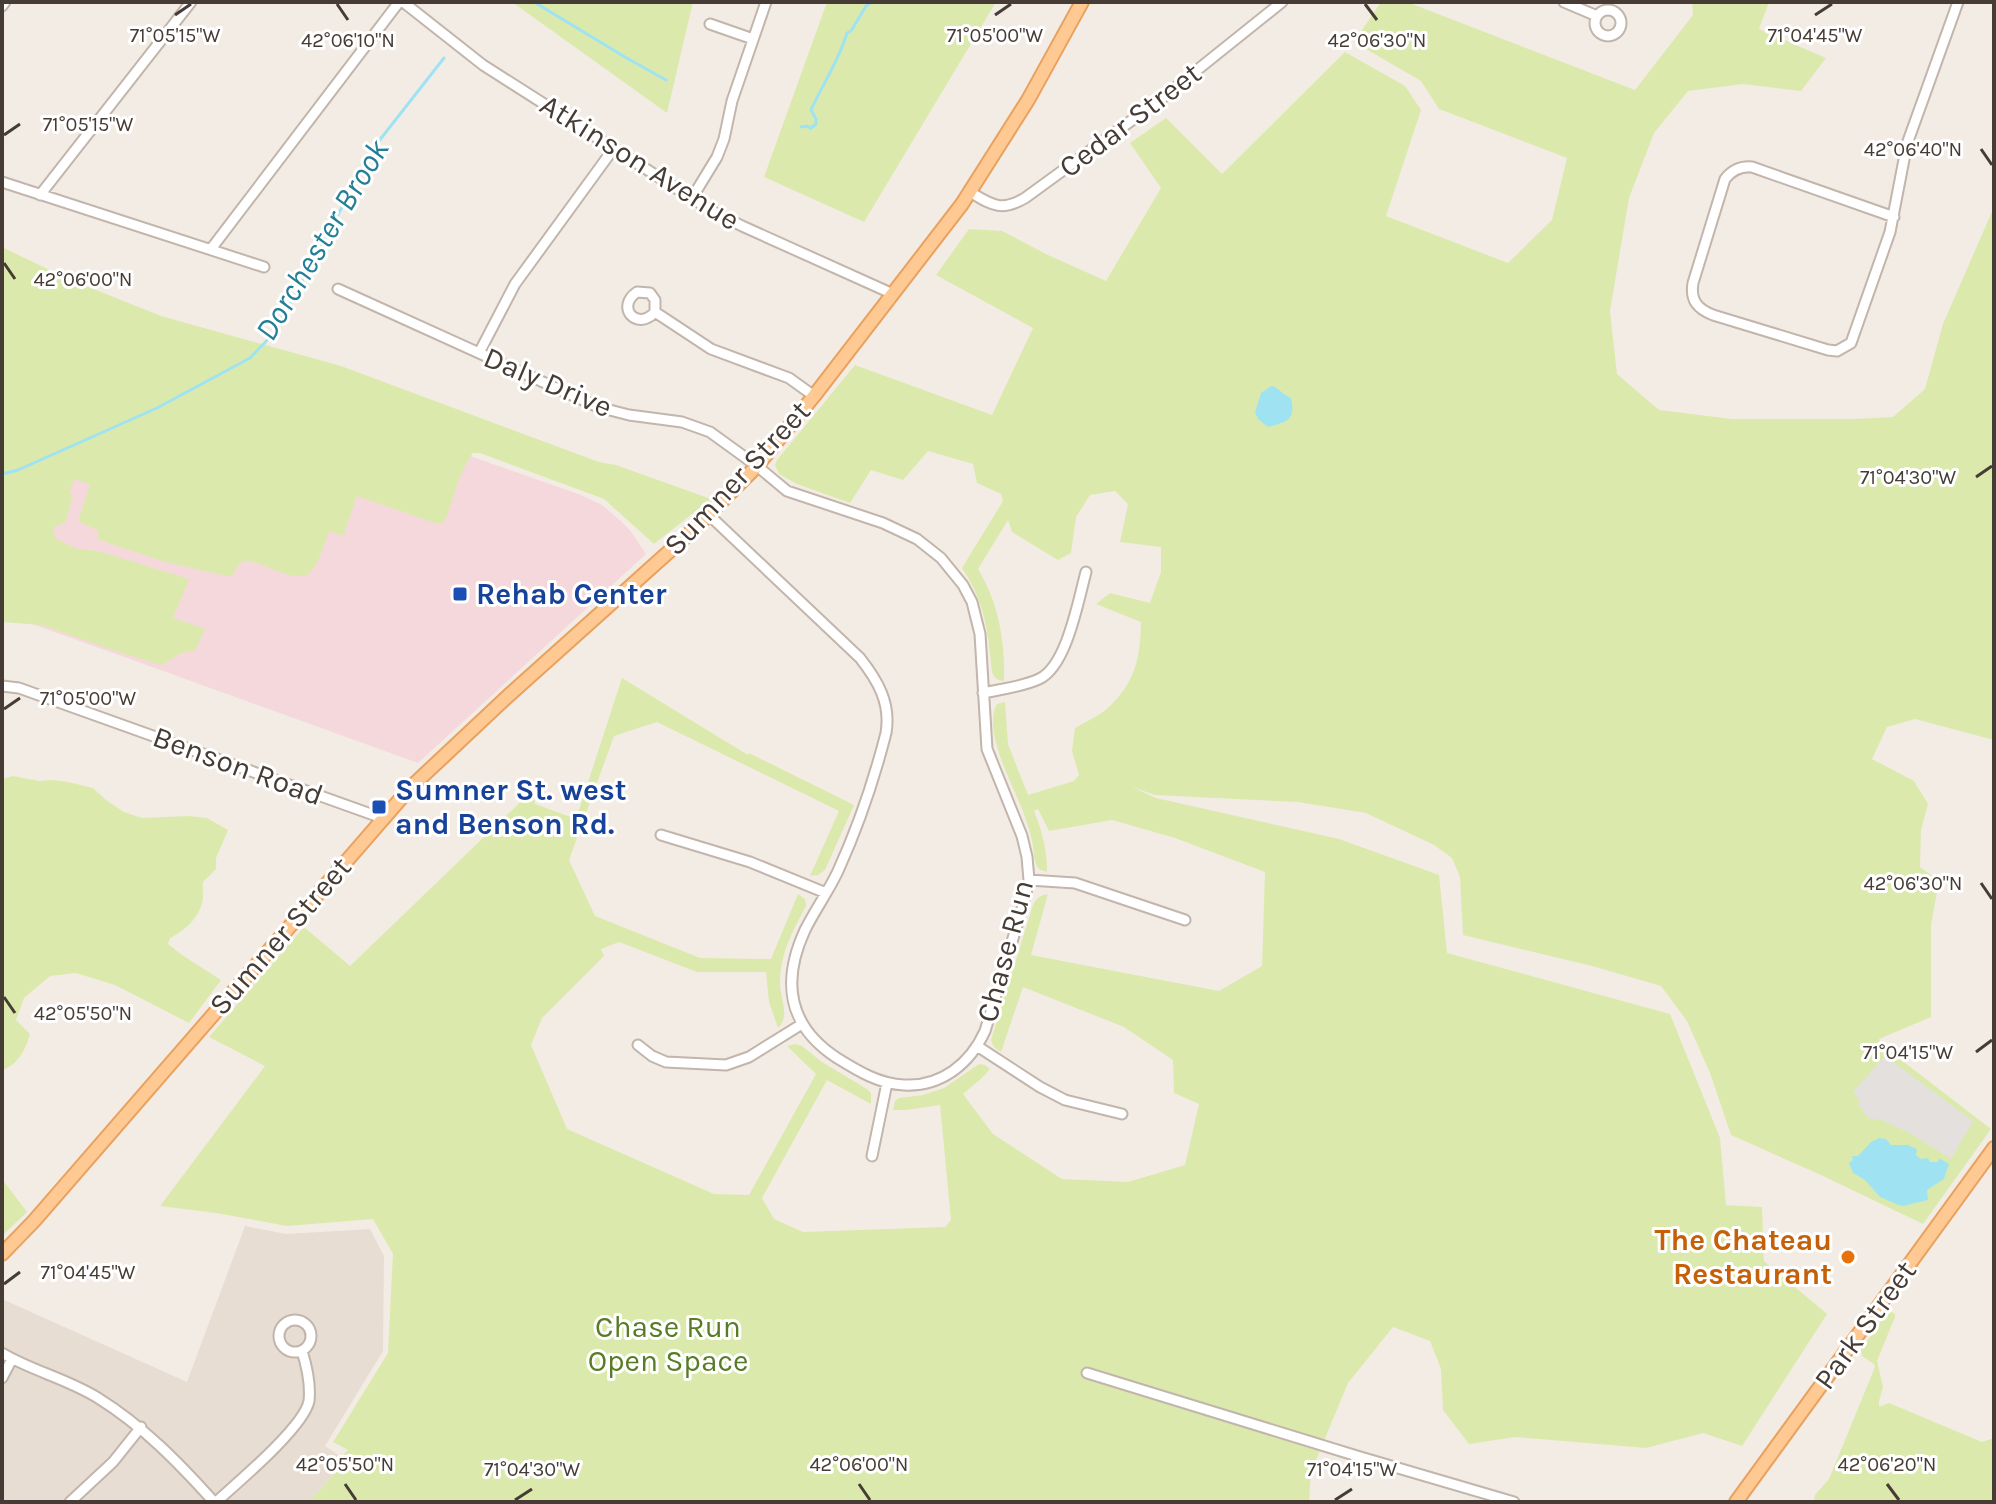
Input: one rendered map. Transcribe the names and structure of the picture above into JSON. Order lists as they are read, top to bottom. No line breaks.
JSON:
{"streets":{"main road":["Sumner Street","Park Street"],"street":["Cedar Street","Atkinson Avenue","Daly Drive","Benson Road","Chase Run"]},"crossings":[["Cedar Street","Sumner Street"],["Atkinson Avenue","Sumner Street"],["Daly Drive","Sumner Street"],["Daly Drive","Chase Run"],["Sumner Street","Benson Road"],["Sumner Street","Chase Run"]],"water":["Dorchester Brook"],"parks":["Chase Run Open Space"],"places":{"transit":["Rehab Center","Sumner St. west and Benson Rd."],"other":["The Chateau Restaurant"]},"coordinates":["71°05'15\"W","71°05'00\"W","71°04'45\"W","42°06'10\"N","42°06'30\"N","42°06'40\"N","42°06'00\"N","71°04'30\"W","42°05'50\"N","71°04'15\"W","42°06'20\"N"]}
